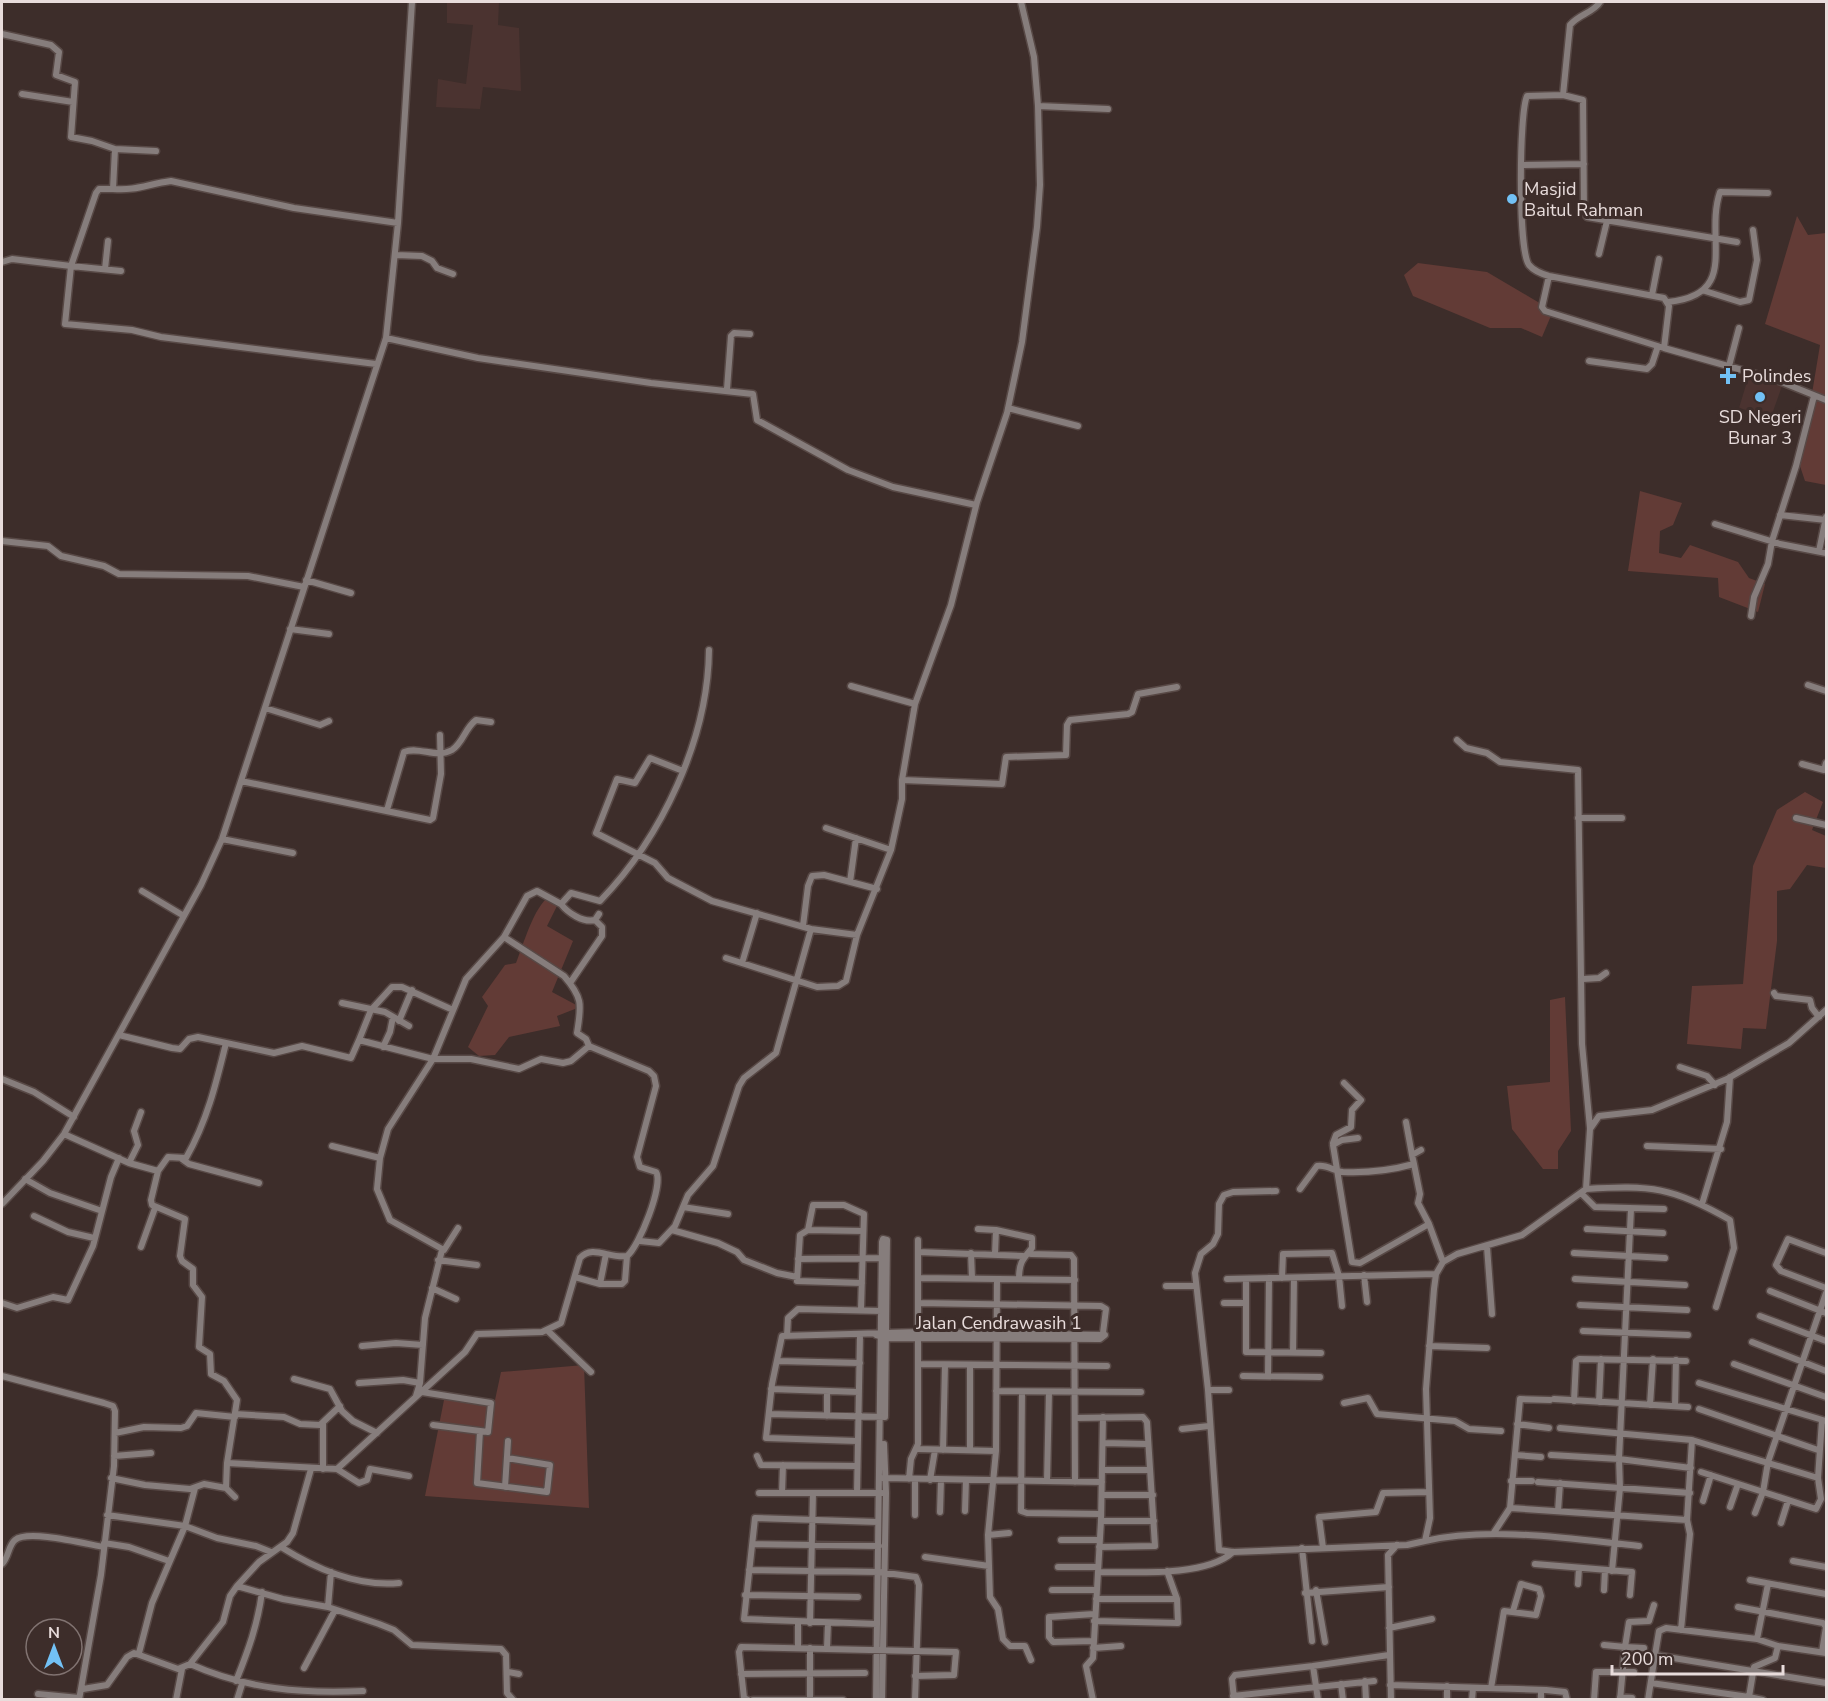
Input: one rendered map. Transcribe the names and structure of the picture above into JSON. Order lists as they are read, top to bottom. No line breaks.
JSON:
{"streets":{"street":["Jalan Cendrawasih 1"]},"places":{"other":["Masjid Baitul Rahman","SD Negeri Bunar 3"],"health":["Polindes"]},"scale_bar":"200 m","north":"top"}
